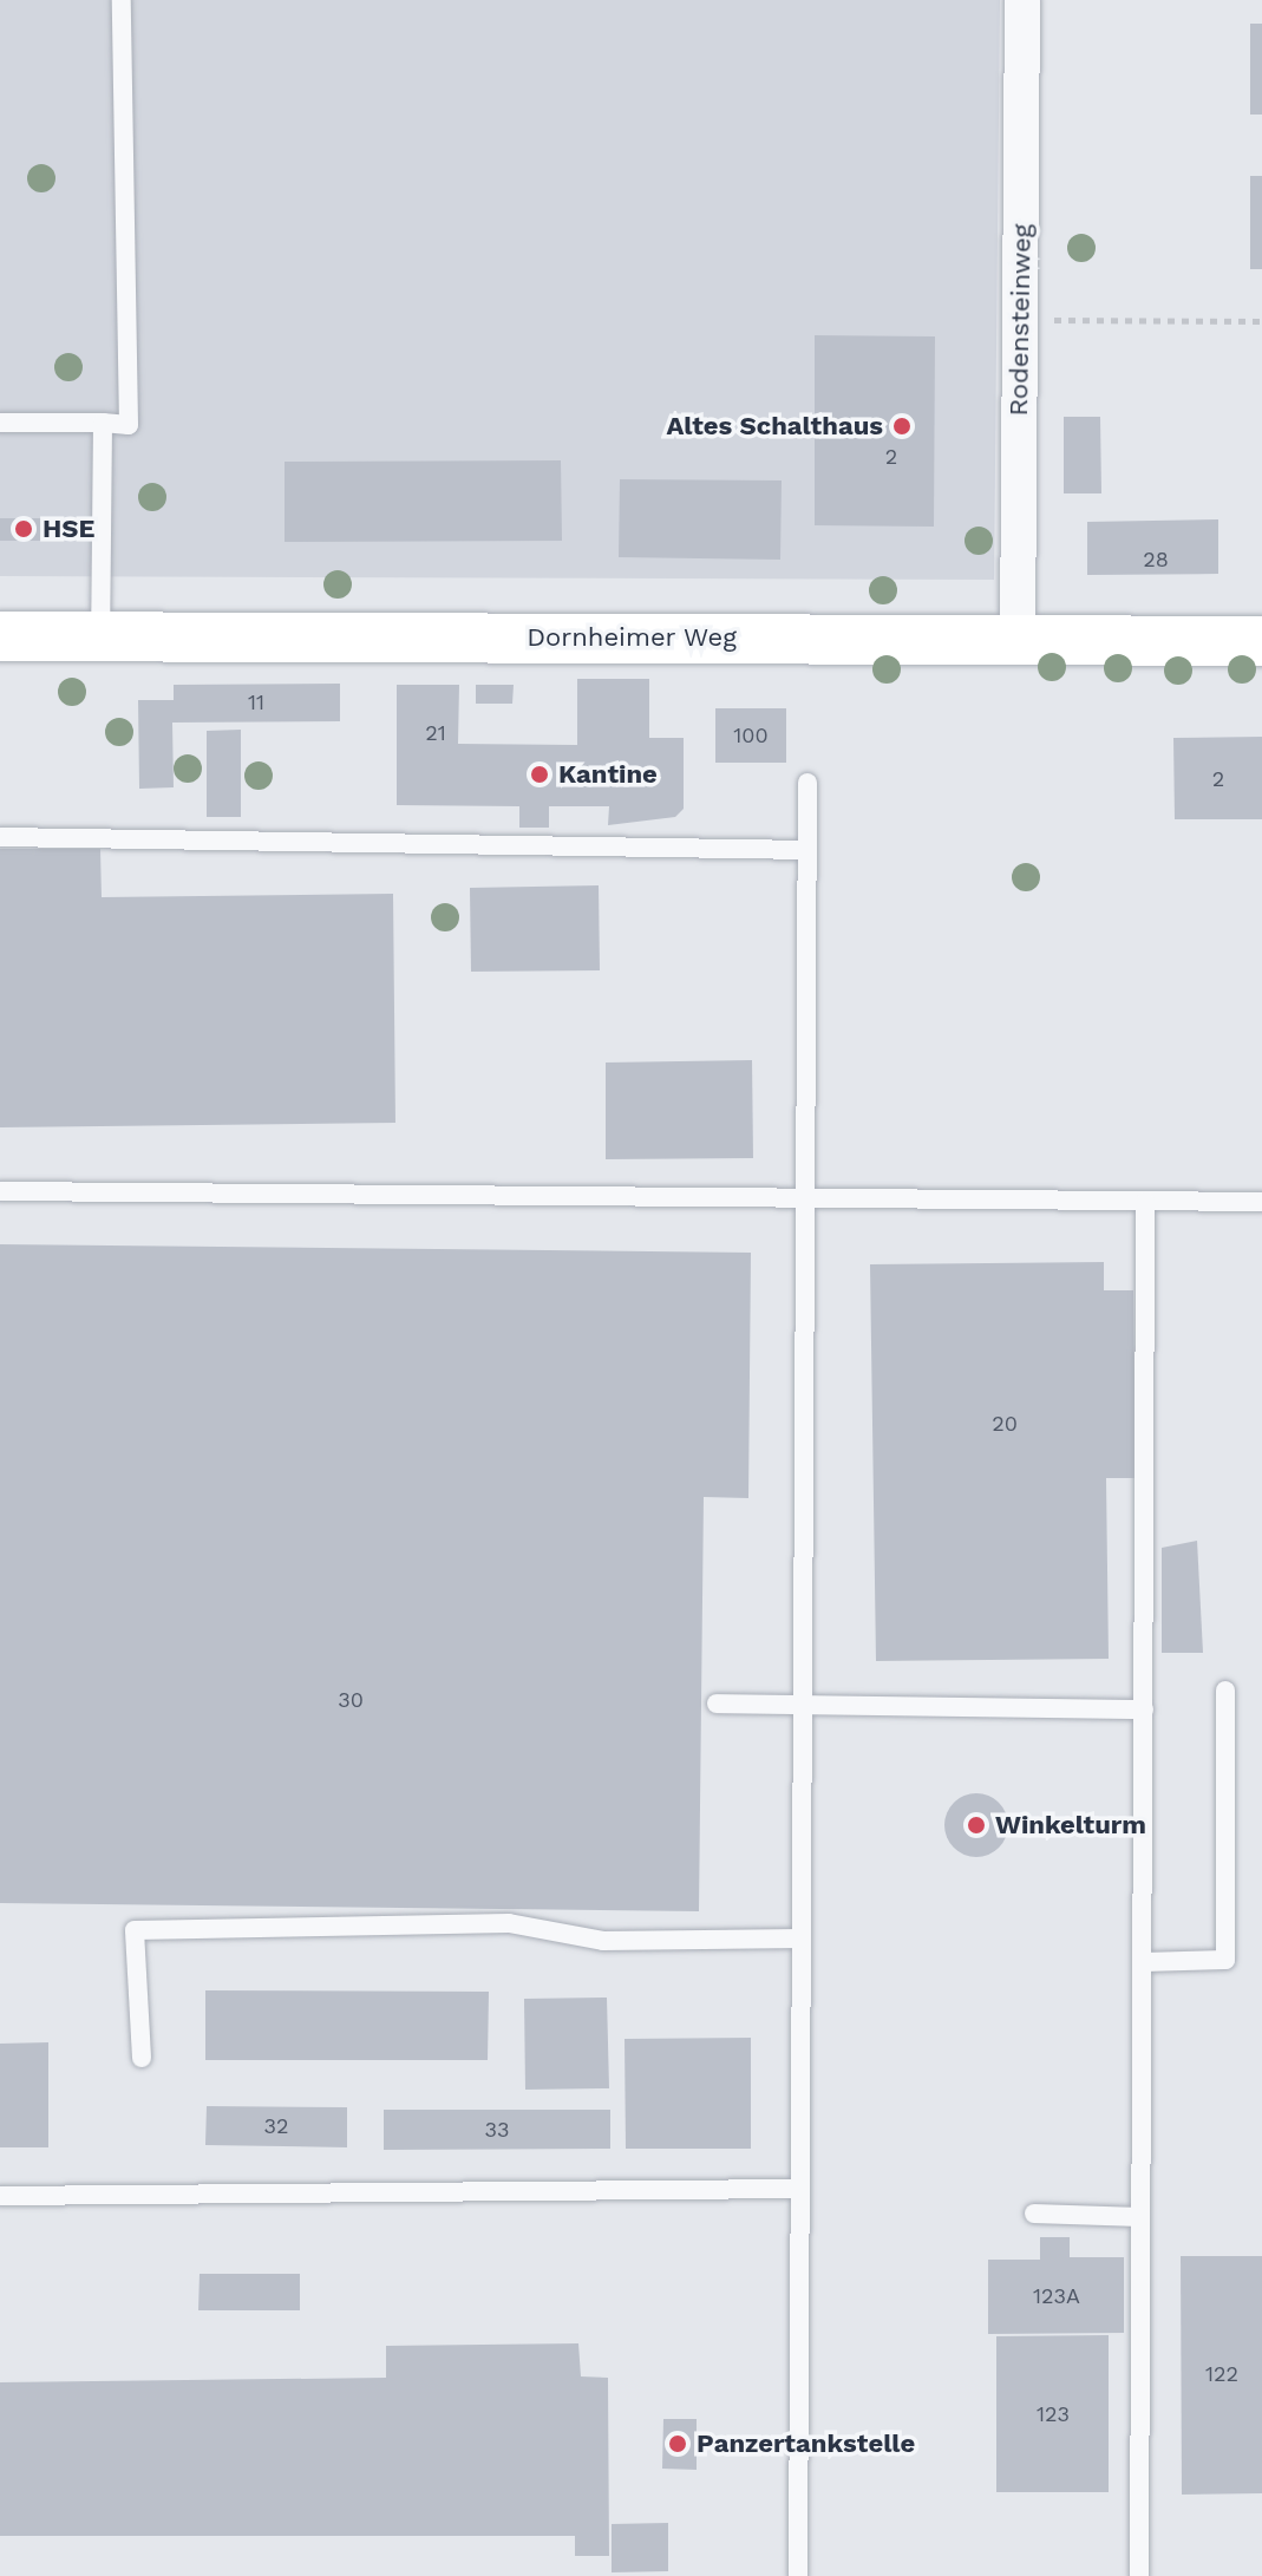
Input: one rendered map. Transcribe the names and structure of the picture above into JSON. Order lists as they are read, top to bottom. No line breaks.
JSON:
{"streets":{"main road":["Dornheimer Weg"],"street":["Rodensteinweg"]},"crossings":[["Rodensteinweg","Dornheimer Weg"]],"places":["Altes Schalthaus","HSE","Kantine","Winkelturm","Panzertankstelle"],"house_numbers":["2","28","11","21","100","2","20","30","32","33","123A","122","123"]}
